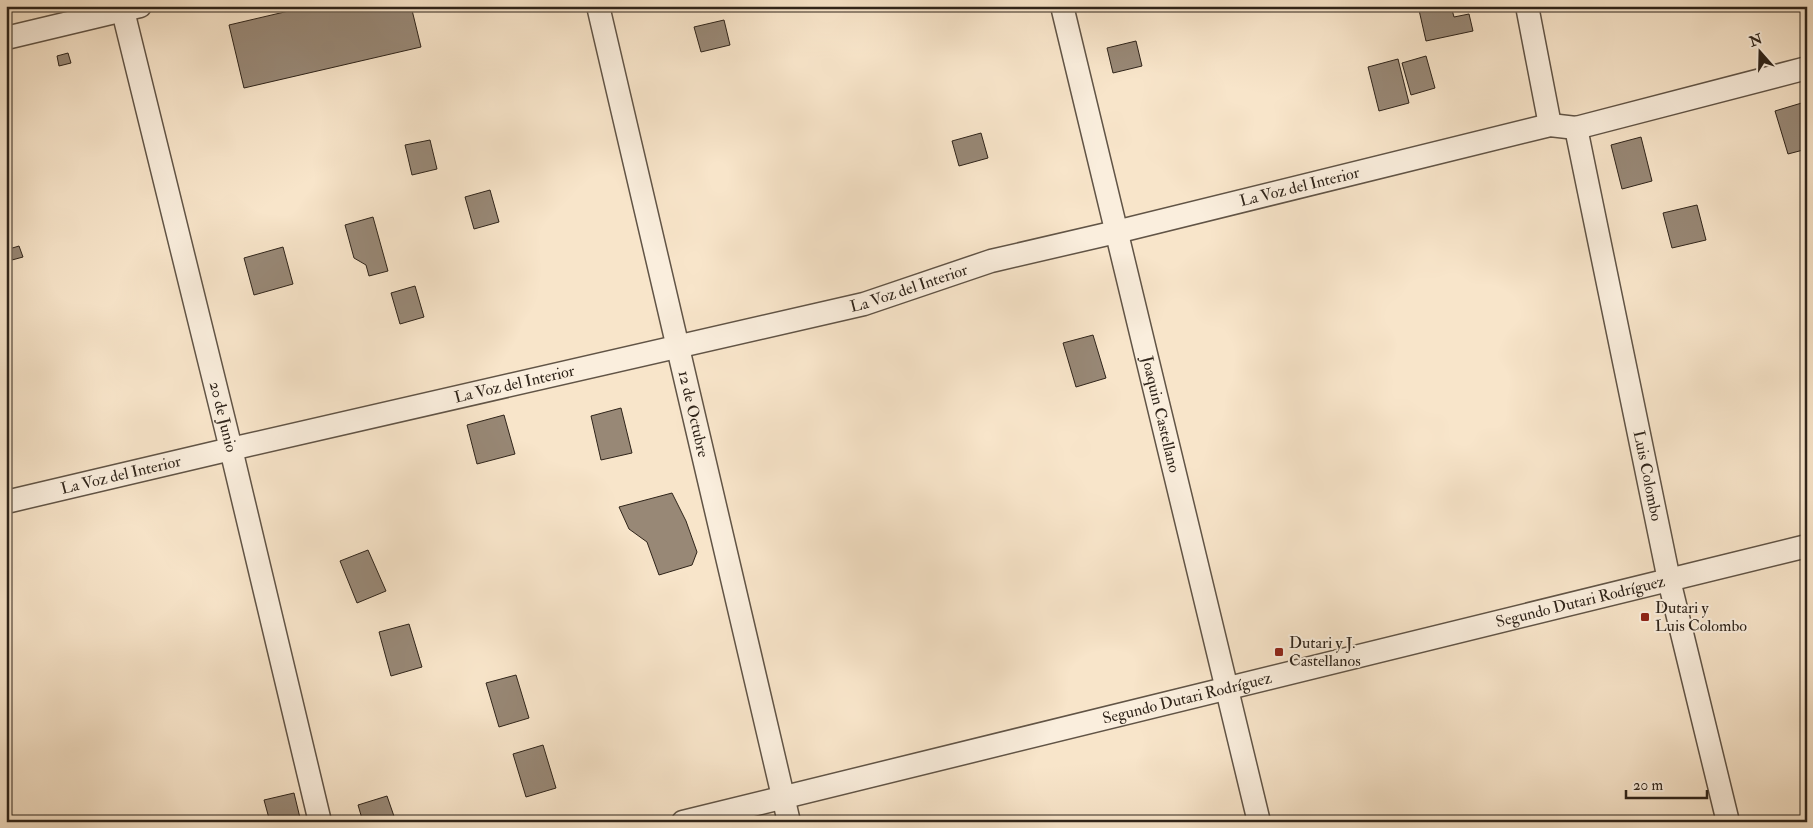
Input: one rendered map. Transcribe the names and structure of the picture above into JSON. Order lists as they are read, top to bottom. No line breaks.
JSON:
{"streets":{"street":["La Voz del Interior","12 de Octubre","Joaquin Castellano","20 de Junio","Luis Colombo","Segundo Dutari Rodríguez"]},"crossings":[["La Voz del Interior","12 de Octubre"],["La Voz del Interior","Joaquin Castellano"],["La Voz del Interior","20 de Junio"],["La Voz del Interior","Luis Colombo"],["12 de Octubre","Segundo Dutari Rodríguez"],["Joaquin Castellano","Segundo Dutari Rodríguez"],["Luis Colombo","Segundo Dutari Rodríguez"]],"places":{"transit":["Dutari y Luis Colombo","Dutari y J. Castellanos"]},"scale_bar":"20 m","north":"top"}
